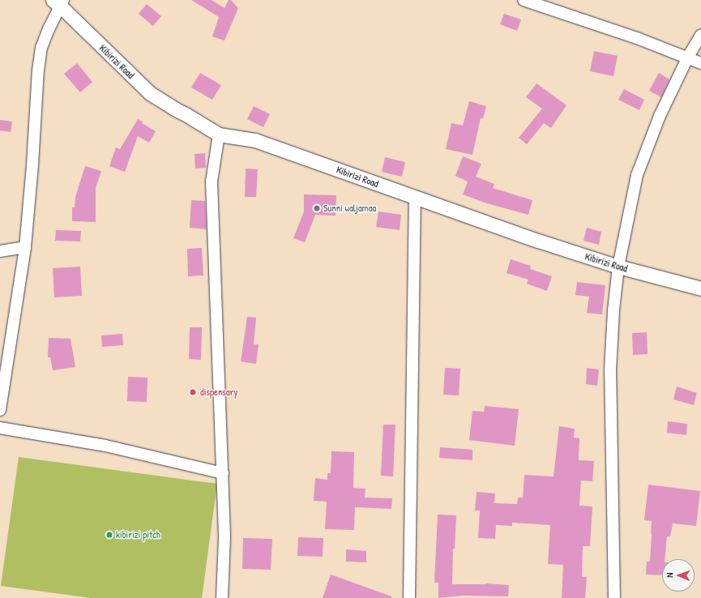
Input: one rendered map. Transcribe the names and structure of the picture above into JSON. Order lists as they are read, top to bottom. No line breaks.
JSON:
{"streets":{"street":["Kibirizi Road"]},"places":["Sunni waljamaa","dispensary","kibirizi pitch"],"north":"left"}
